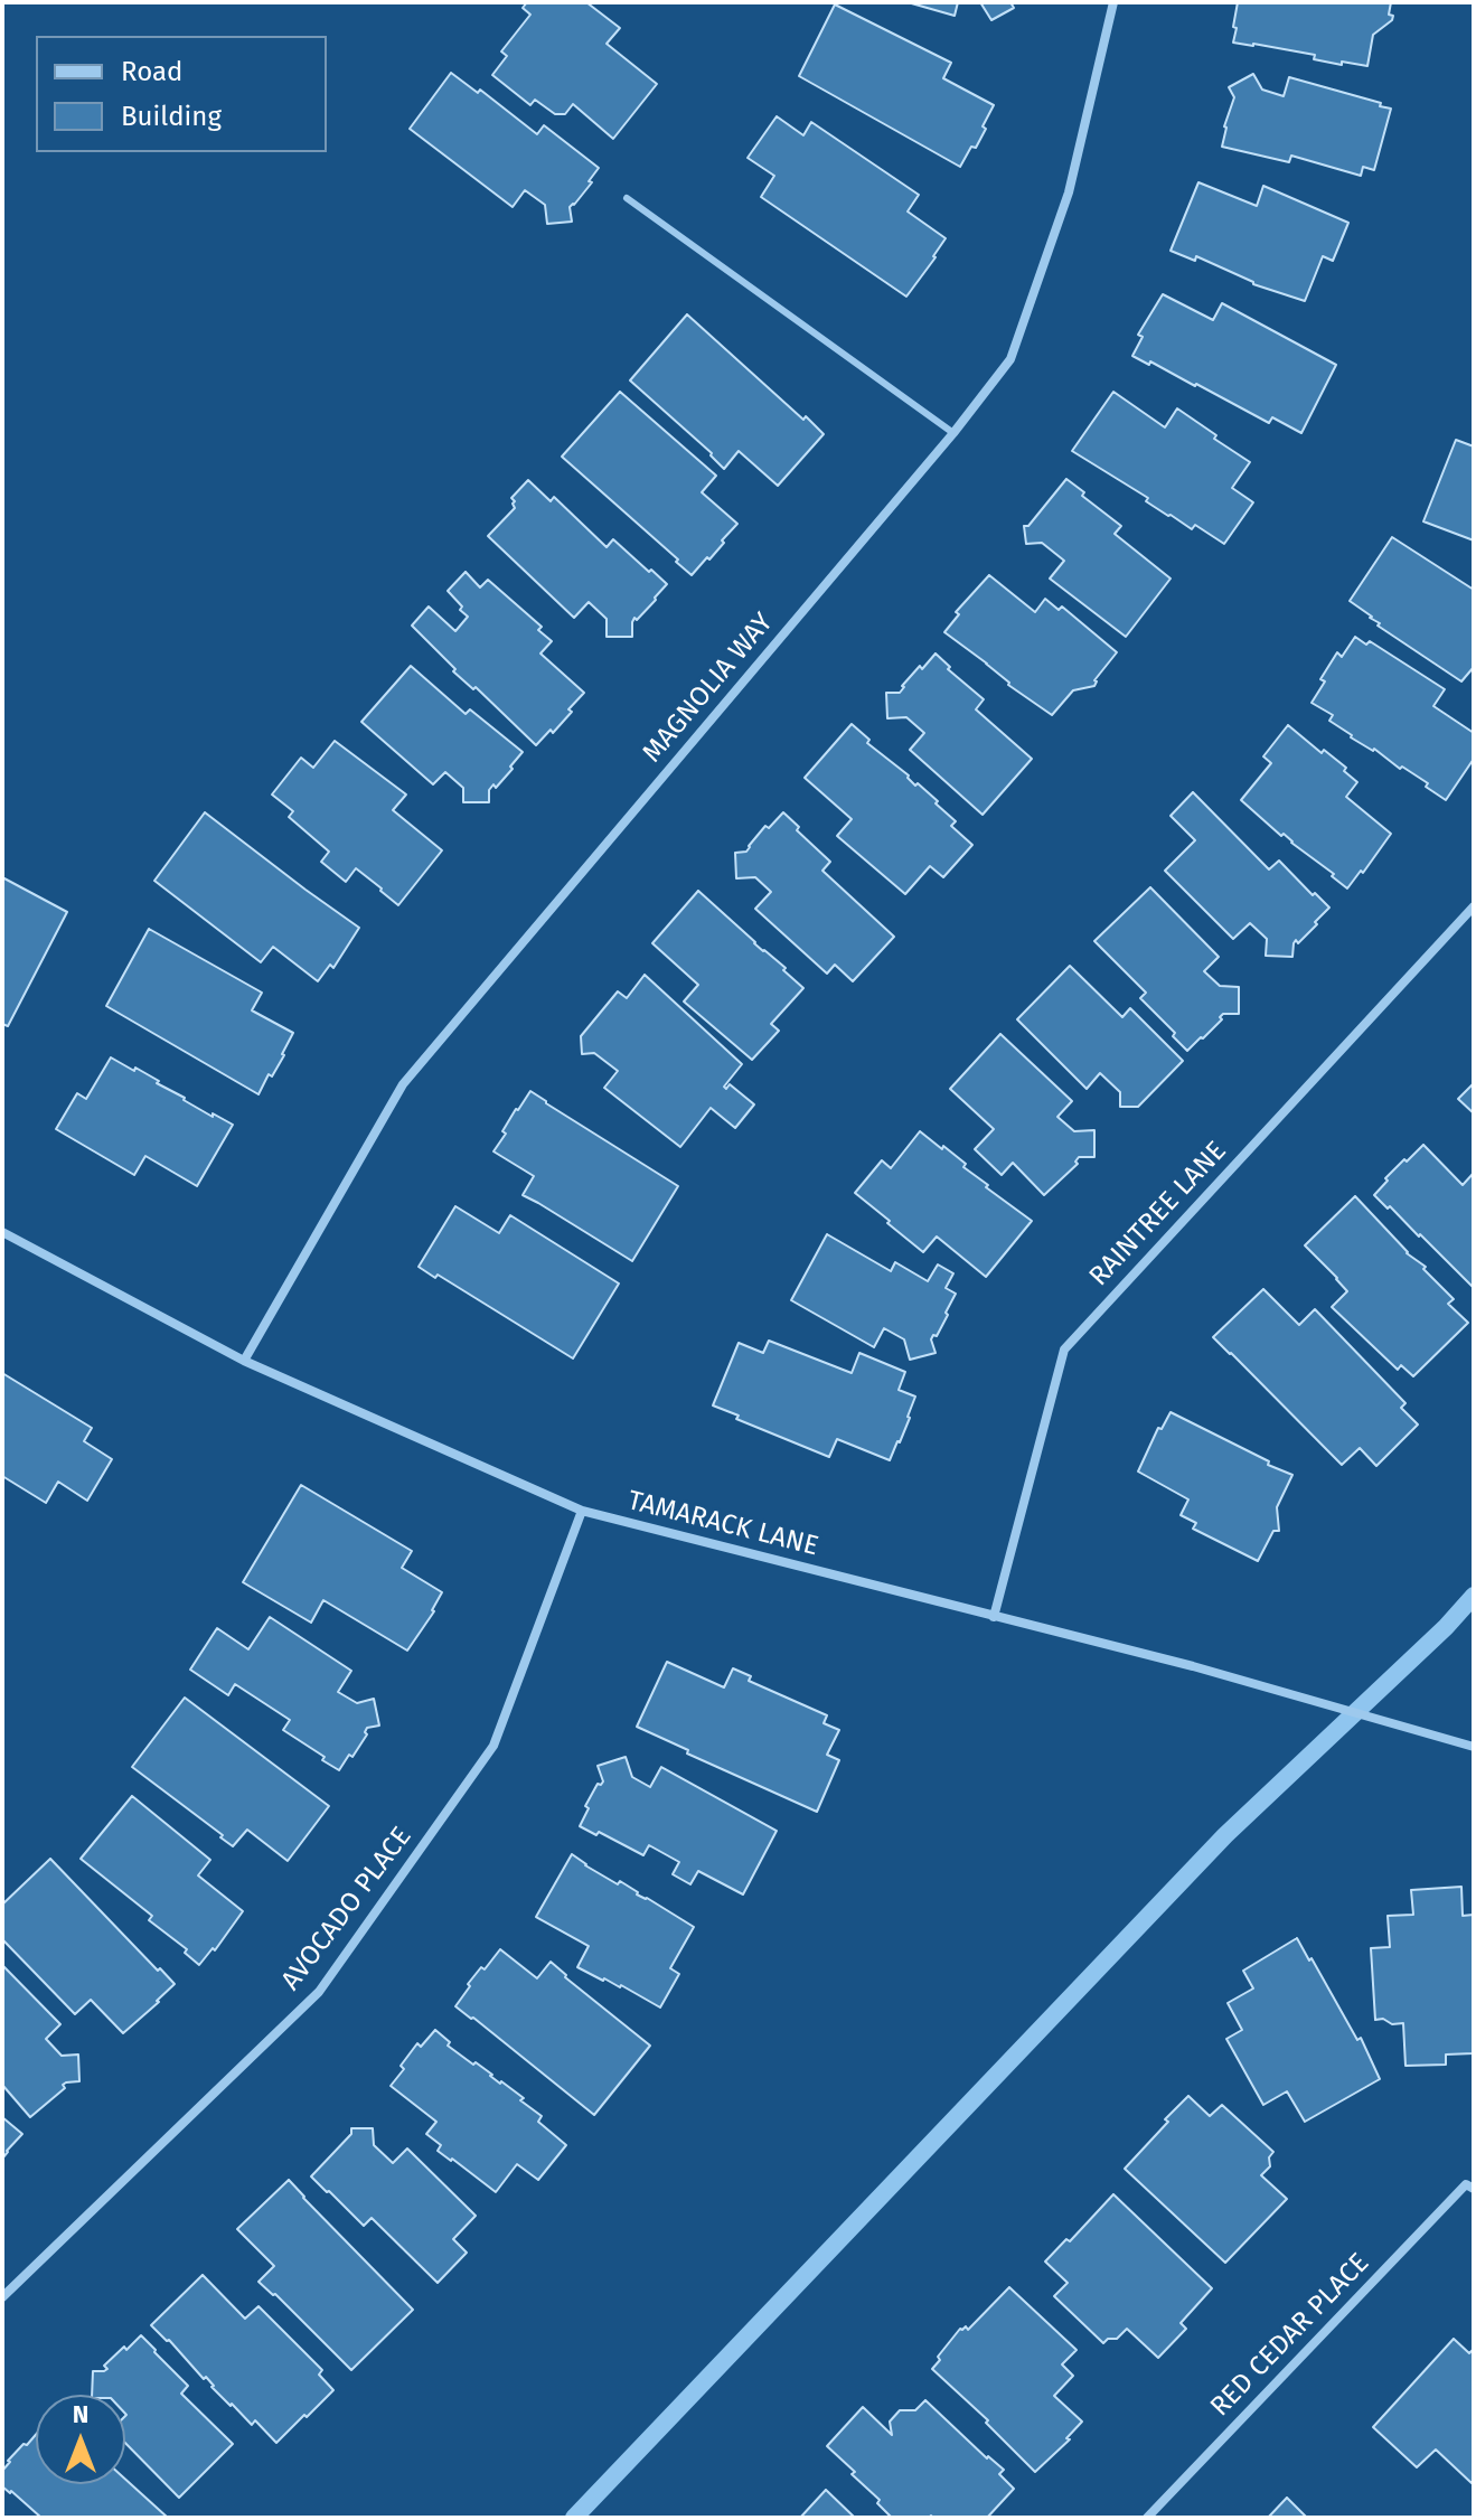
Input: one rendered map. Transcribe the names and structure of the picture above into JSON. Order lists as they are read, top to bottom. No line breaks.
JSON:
{"streets":{"street":["MAGNOLIA WAY","RAINTREE LANE","TAMARACK LANE","AVOCADO PLACE","RED CEDAR PLACE"]},"crossings":[["MAGNOLIA WAY","TAMARACK LANE"],["RAINTREE LANE","TAMARACK LANE"],["TAMARACK LANE","AVOCADO PLACE"]],"legend":["Road","Building"],"north":"top"}
